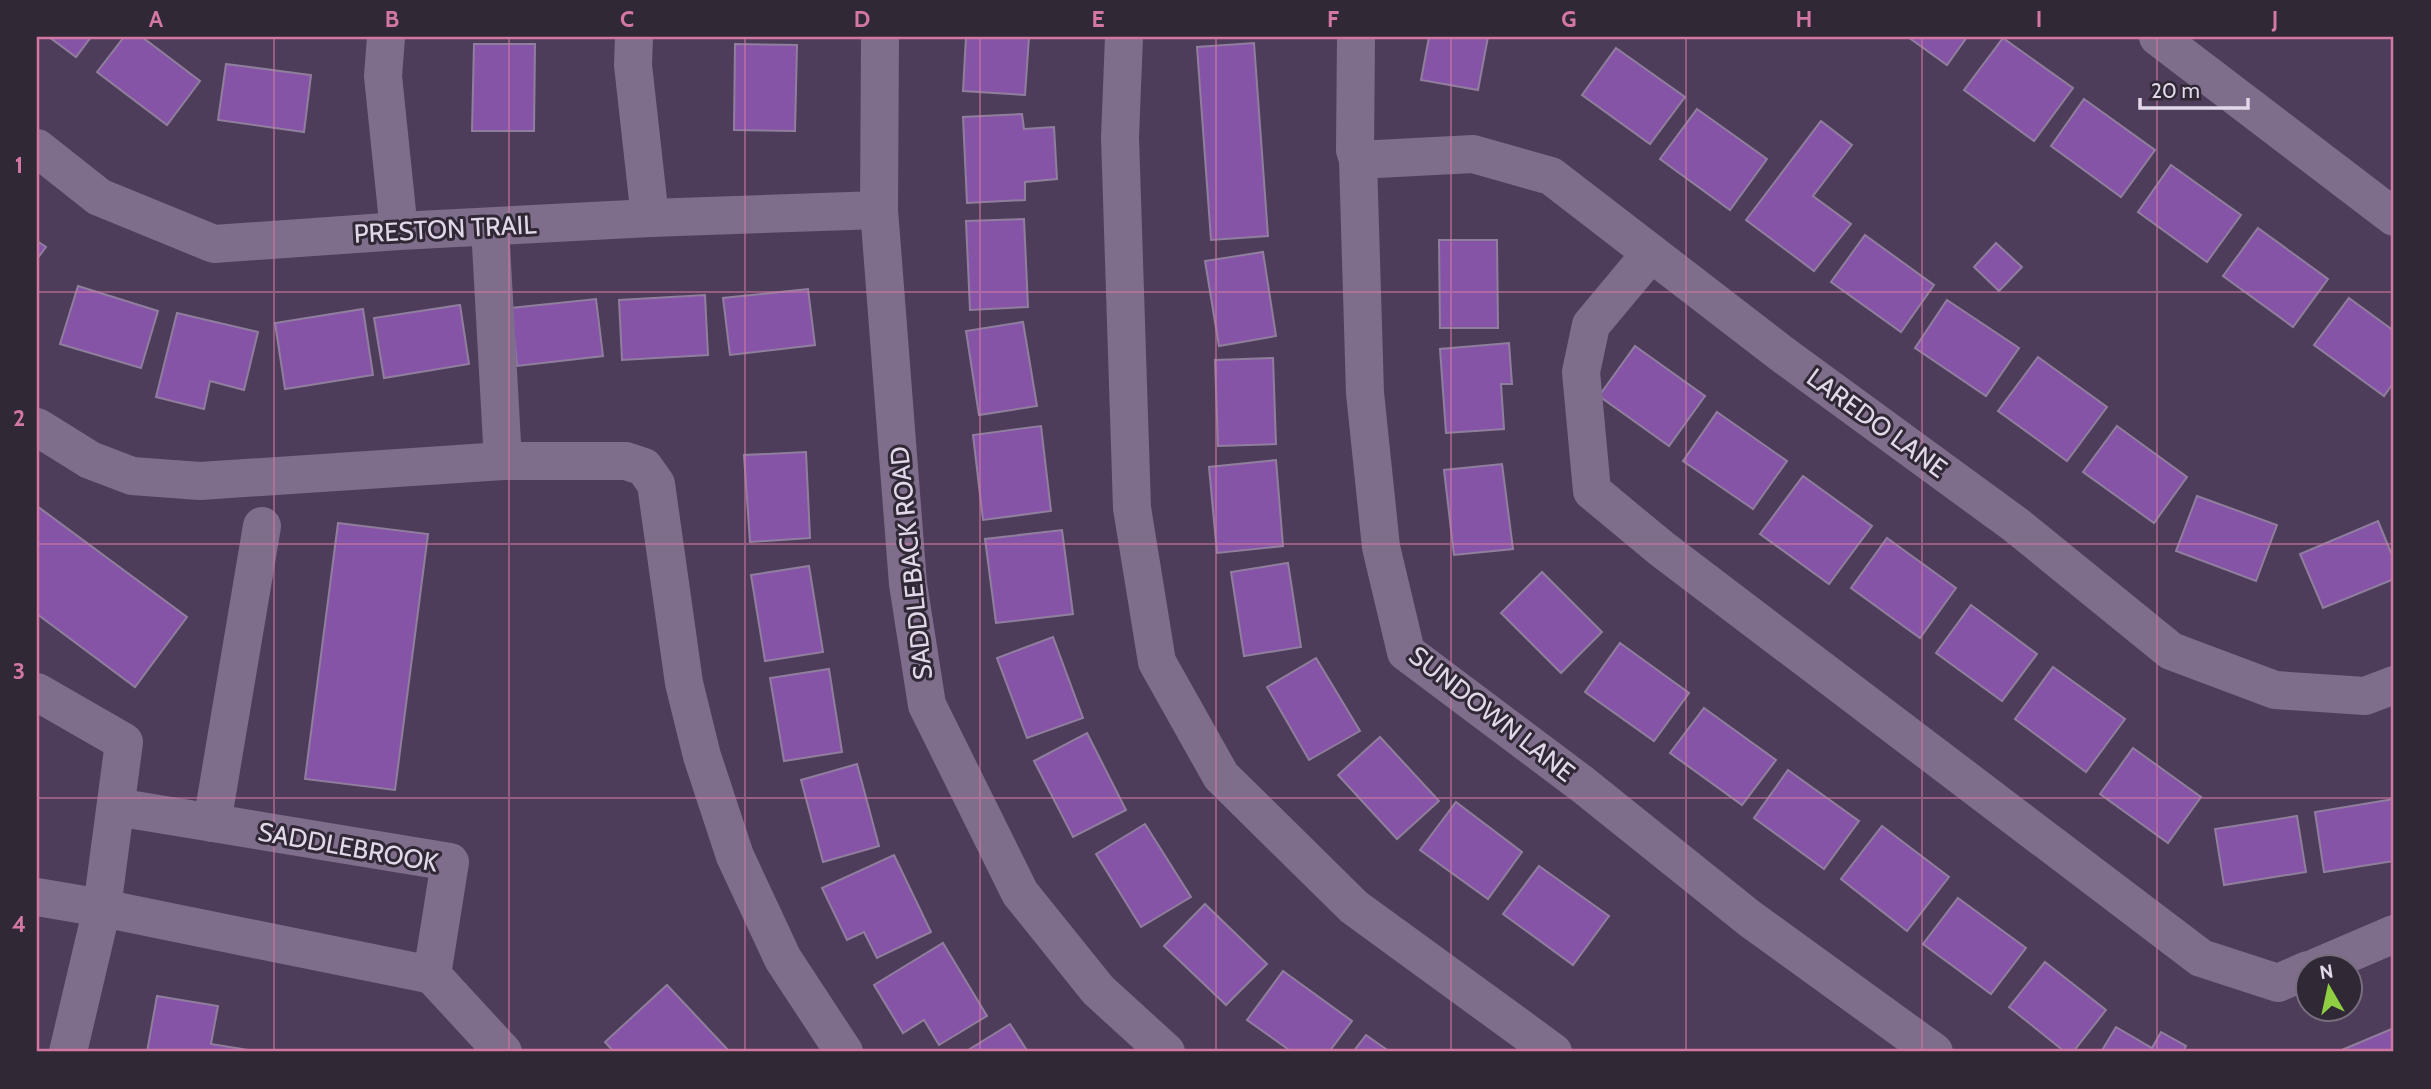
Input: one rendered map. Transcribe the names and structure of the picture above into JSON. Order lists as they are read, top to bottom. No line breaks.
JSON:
{"streets":{"street":["PRESTON TRAIL","LAREDO LANE","SADDLEBACK ROAD","SUNDOWN LANE","SADDLEBROOK"]},"crossings":[["PRESTON TRAIL","SADDLEBACK ROAD"],["LAREDO LANE","SUNDOWN LANE"]],"scale_bar":"20 m","north":"top","grid":{"columns":["A","B","C","D","E","F","G","H","I","J"],"rows":["1","2","3","4"]}}
